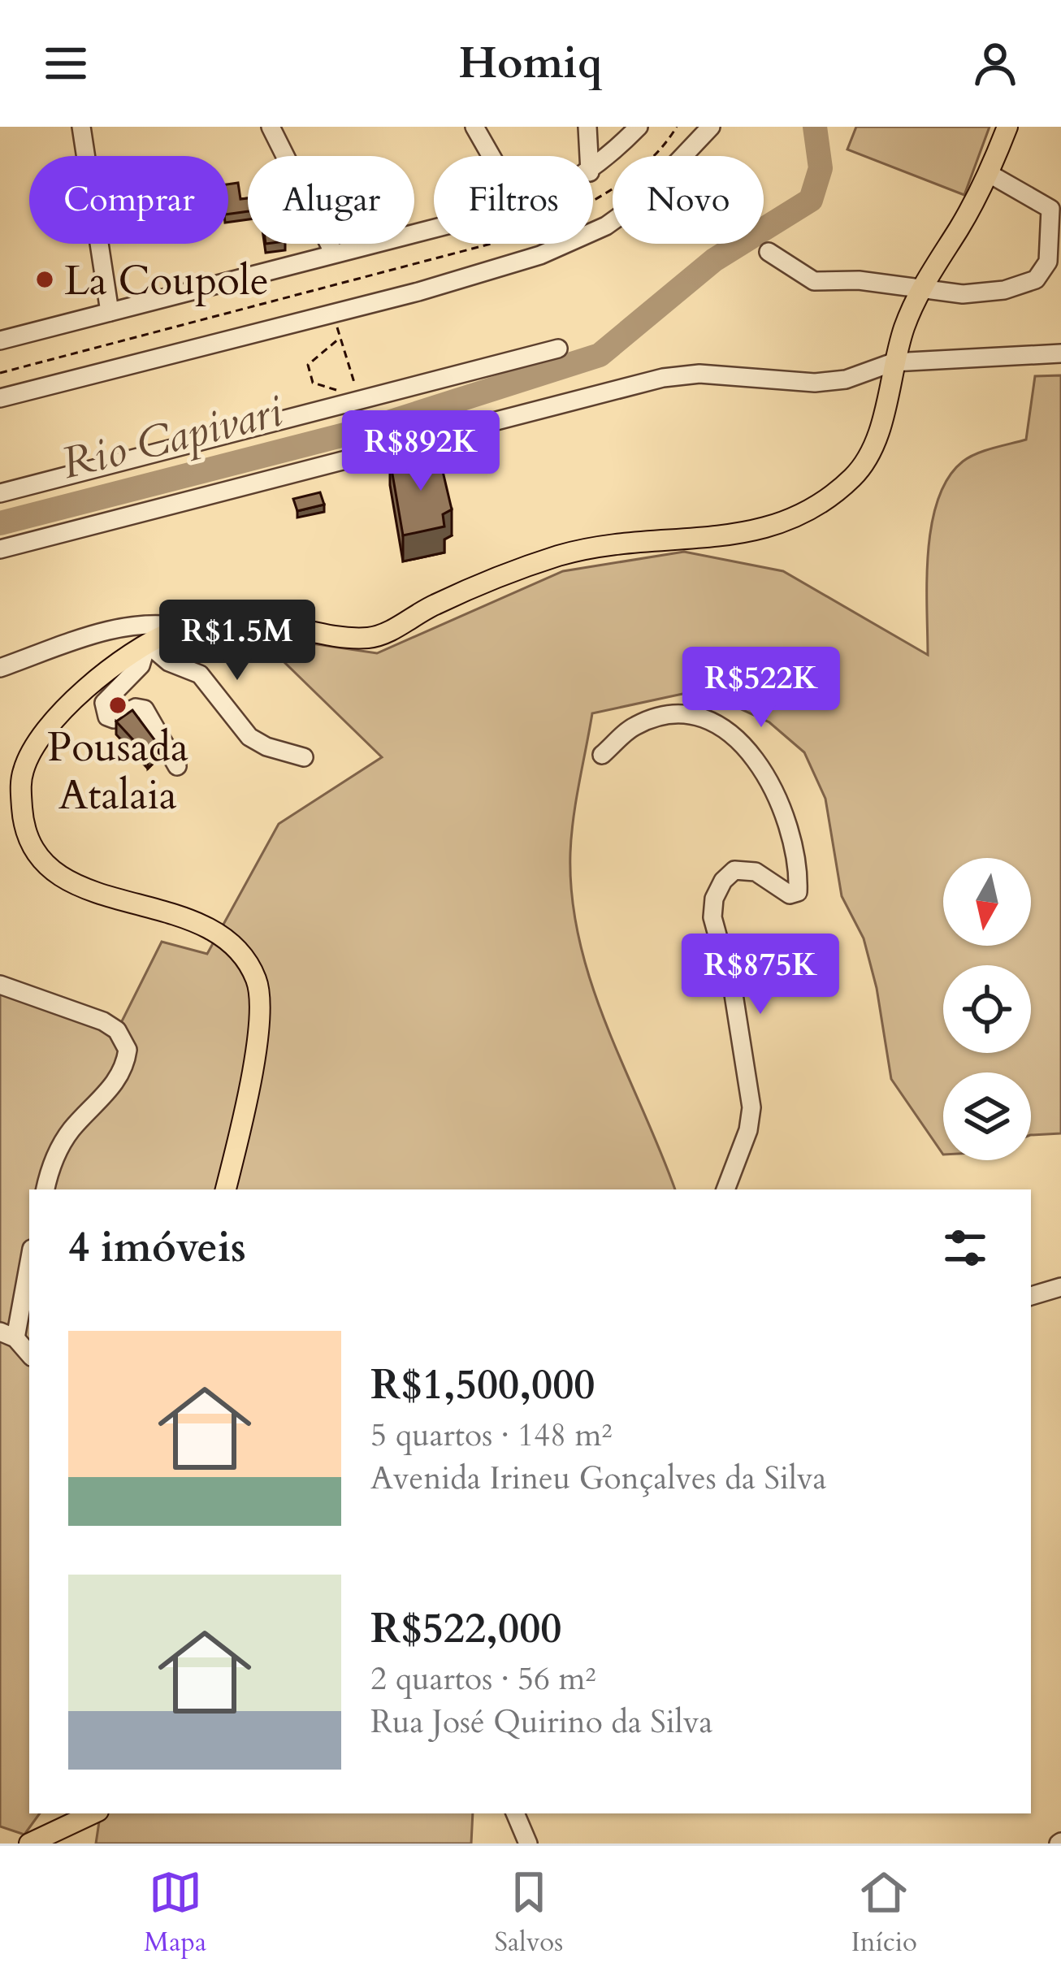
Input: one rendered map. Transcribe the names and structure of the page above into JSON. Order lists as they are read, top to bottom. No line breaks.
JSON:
{"water":["Rio Capivari"],"places":["La Coupole","Pousada Atalaia"],"north":"bottom","page":{"header":"Homiq","chip":["Comprar","Alugar","Filtros","Novo"],"price":["R$892K","R$1.5M","R$522K","R$875K"],"heading":"4 imóveis","list":[{"name":"R$1,500,000","note":"5 quartos · 148 m² · Avenida Irineu Gonçalves da Silva"},{"name":"R$522,000","note":"2 quartos · 56 m² · Rua José Quirino da Silva"}],"tabs":["Mapa","Salvos","Início"]}}
